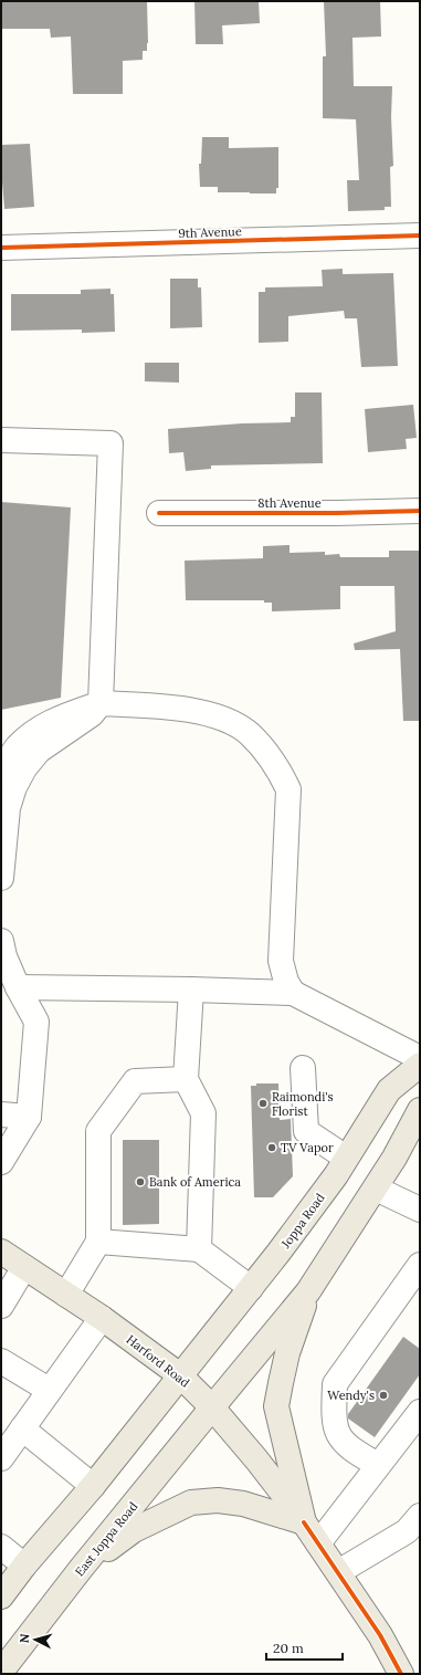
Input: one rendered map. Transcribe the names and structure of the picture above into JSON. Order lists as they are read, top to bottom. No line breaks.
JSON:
{"streets":{"main road":["Joppa Road","Harford Road","East Joppa Road"],"street":["9th Avenue","8th Avenue"]},"crossings":[["Joppa Road","Harford Road"],["Harford Road","East Joppa Road"]],"places":["Raimondi's Florist","TV Vapor","Bank of America","Wendy's"],"scale_bar":"20 m","north":"left"}
